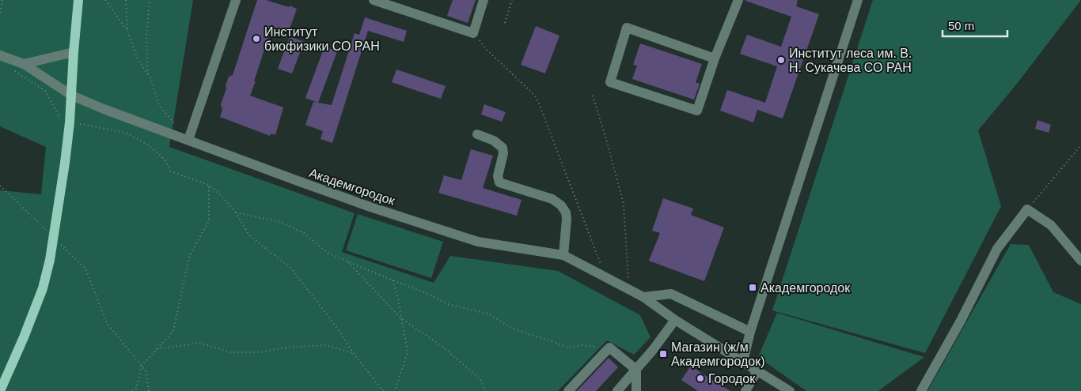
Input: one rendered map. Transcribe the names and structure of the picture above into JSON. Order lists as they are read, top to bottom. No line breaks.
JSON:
{"streets":{"street":["Академгородок"]},"places":{"other":["Институт биофизики СО РАН","Институт леса им. В. Н. Сукачева СО РАН","Городок"],"transit":["Академгородок","Магазин (ж/м Академгородок)"]},"scale_bar":"50 m"}
